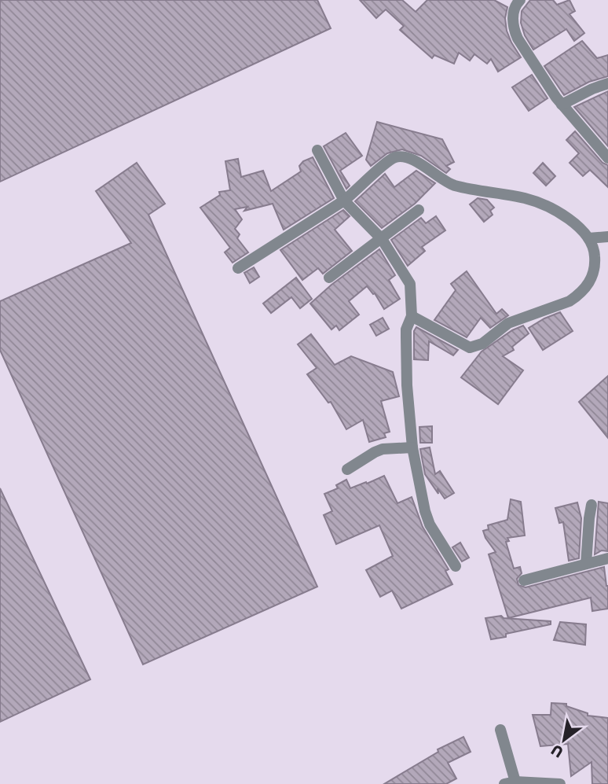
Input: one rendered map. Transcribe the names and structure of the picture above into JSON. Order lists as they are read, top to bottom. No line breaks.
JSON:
{"north":"bottom left"}
